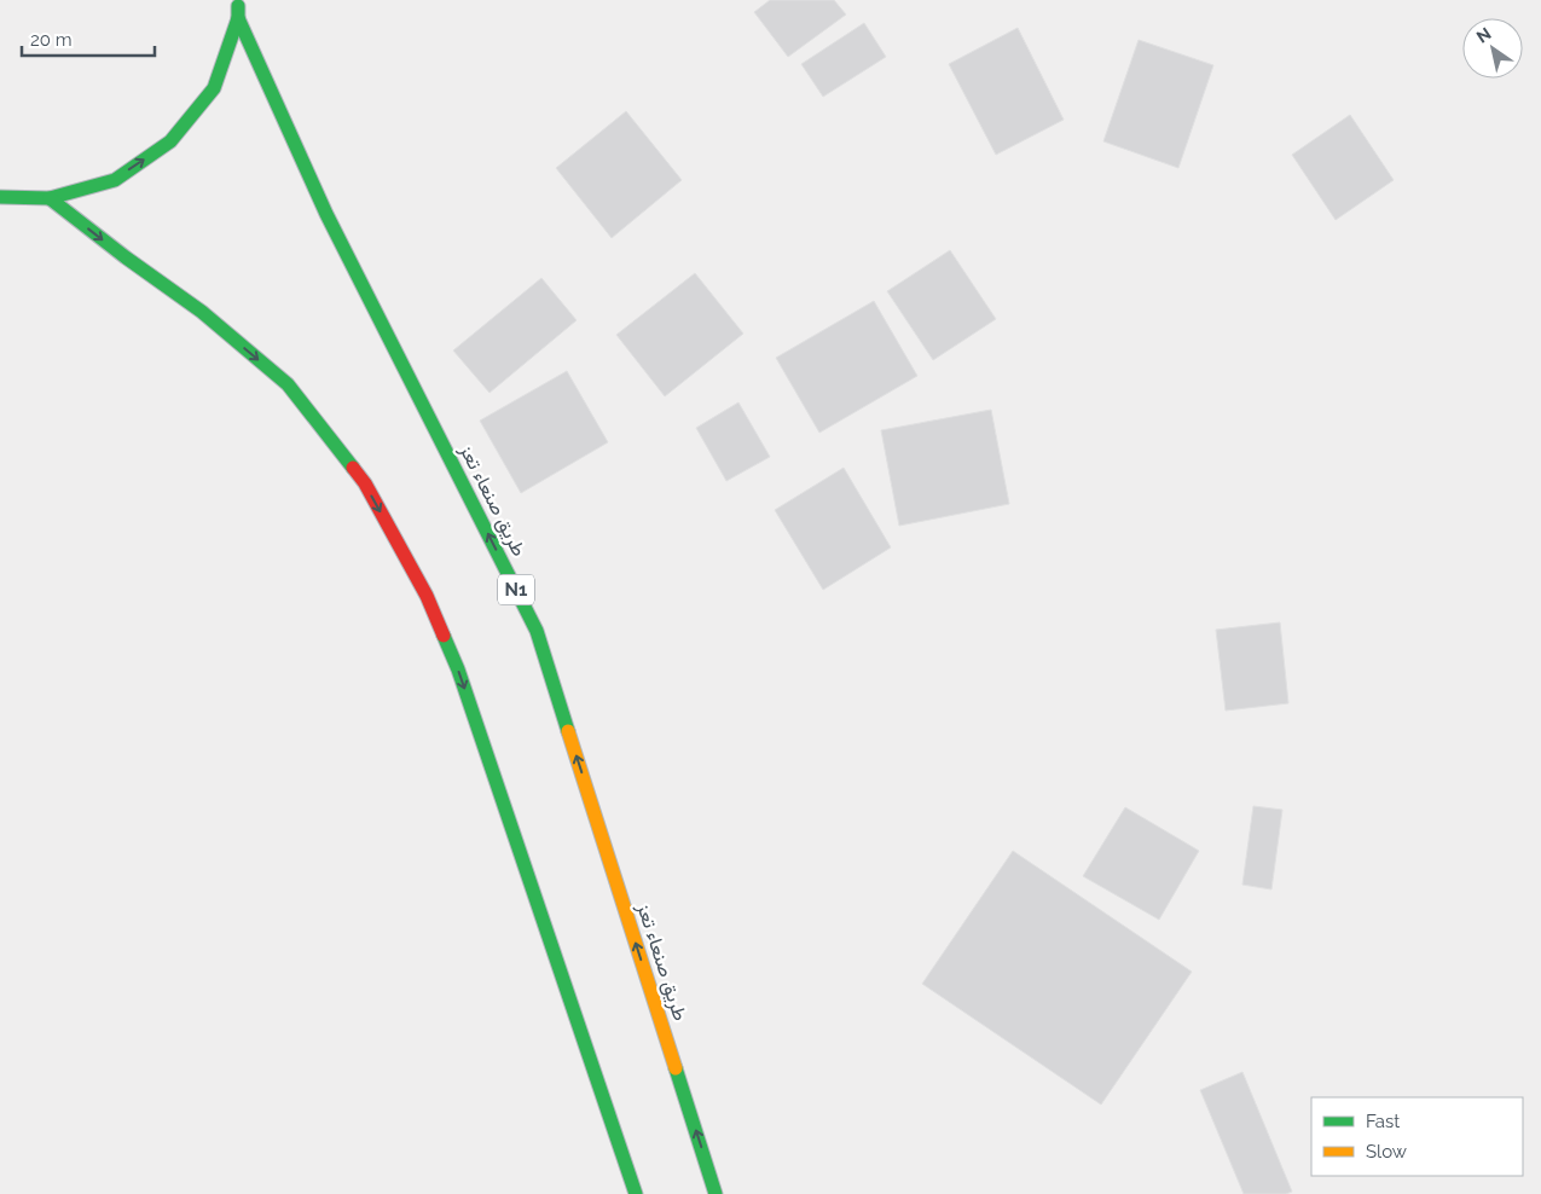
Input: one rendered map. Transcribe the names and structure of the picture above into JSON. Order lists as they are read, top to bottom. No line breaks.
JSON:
{"streets":{"highway":["طريق صنعاء تعز","N1"]},"legend":["Fast","Slow"],"scale_bar":"20 m","north":"top left"}
